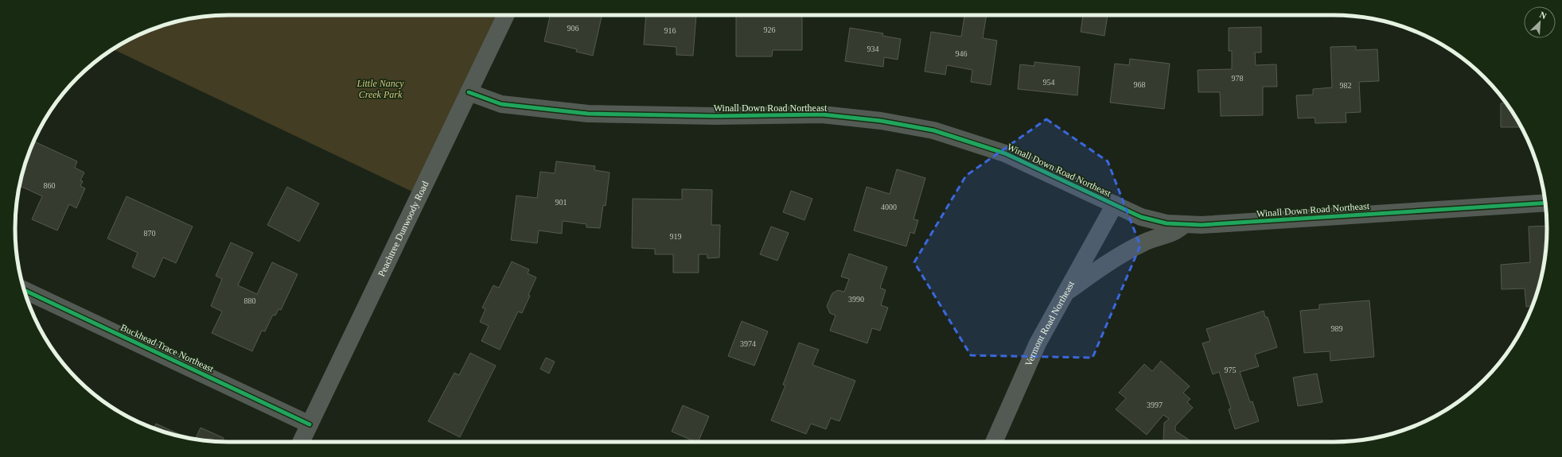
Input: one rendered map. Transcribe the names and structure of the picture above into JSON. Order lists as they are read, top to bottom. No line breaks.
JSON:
{"streets":{"main road":["Peachtree Dunwoody Road"],"street":["Winall Down Road Northeast","Vermont Road Northeast","Buckhead Trace Northeast"]},"crossings":[["Winall Down Road Northeast","Peachtree Dunwoody Road"],["Winall Down Road Northeast","Vermont Road Northeast"],["Peachtree Dunwoody Road","Buckhead Trace Northeast"]],"parks":["Little Nancy Creek Park"],"house_numbers":["906","926","916","934","946","978","954","968","982","860","901","4000","870","919","3990","880","989","3974","975","3997"],"north":"top right"}
